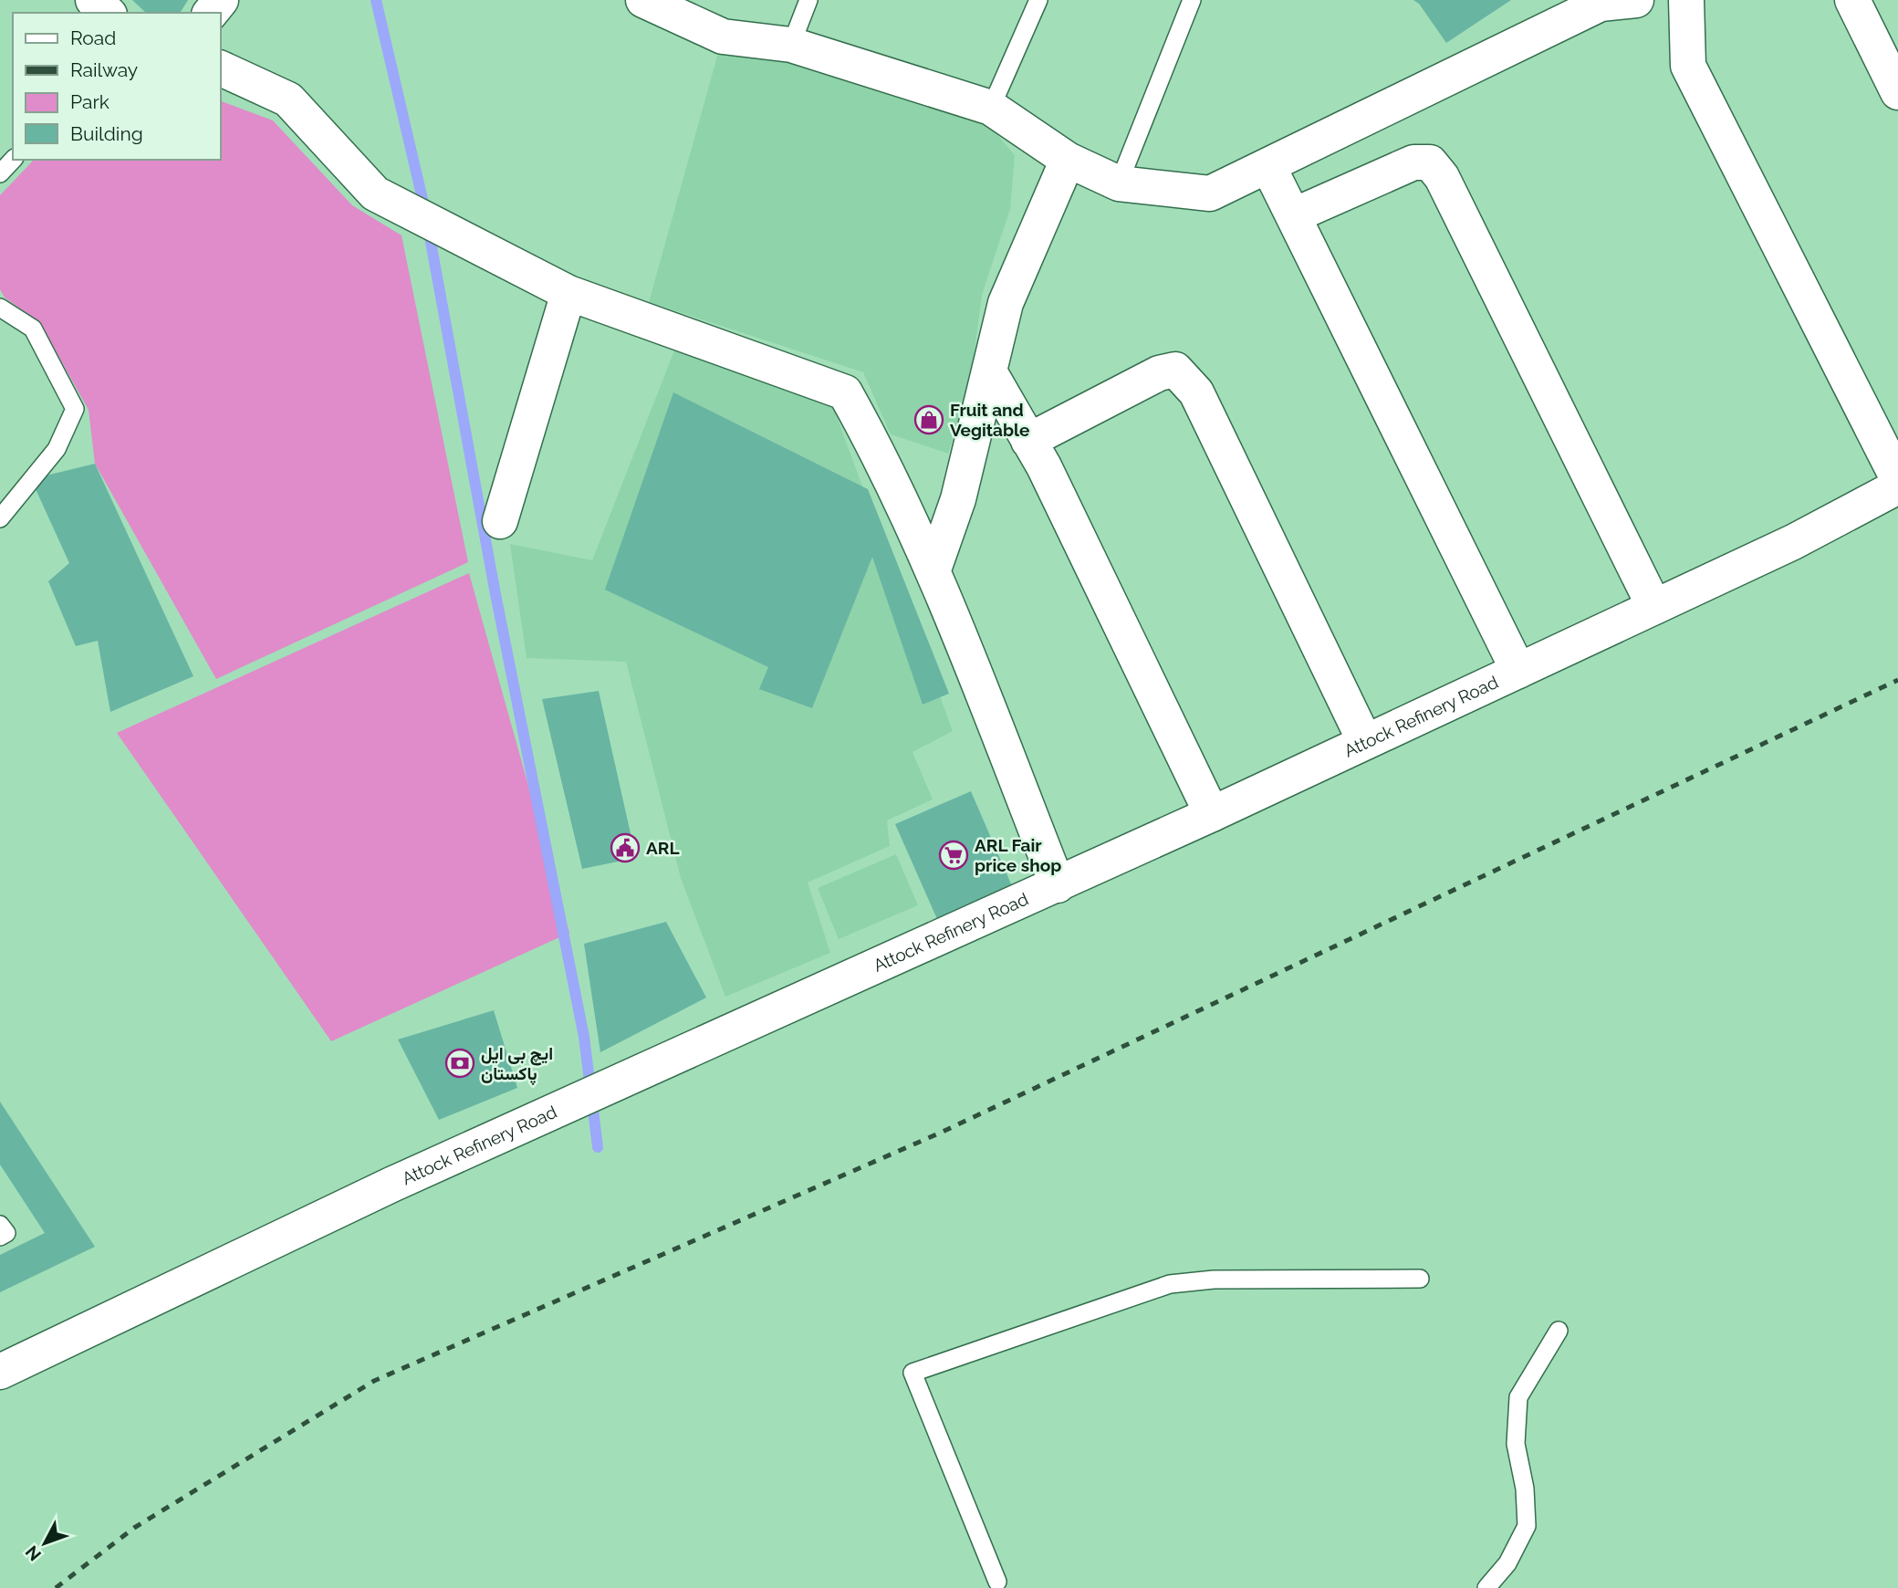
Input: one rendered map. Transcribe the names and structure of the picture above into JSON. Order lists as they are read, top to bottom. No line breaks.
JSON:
{"streets":{"street":["Attock Refinery Road"]},"places":{"shop":["Fruit and Vegitable"],"public building":["ARL"],"supermarket":["ARL Fair price shop"],"bank":["ایچ بی ایل پاکستان"]},"legend":["Road","Railway","Park","Building"],"north":"bottom left"}
